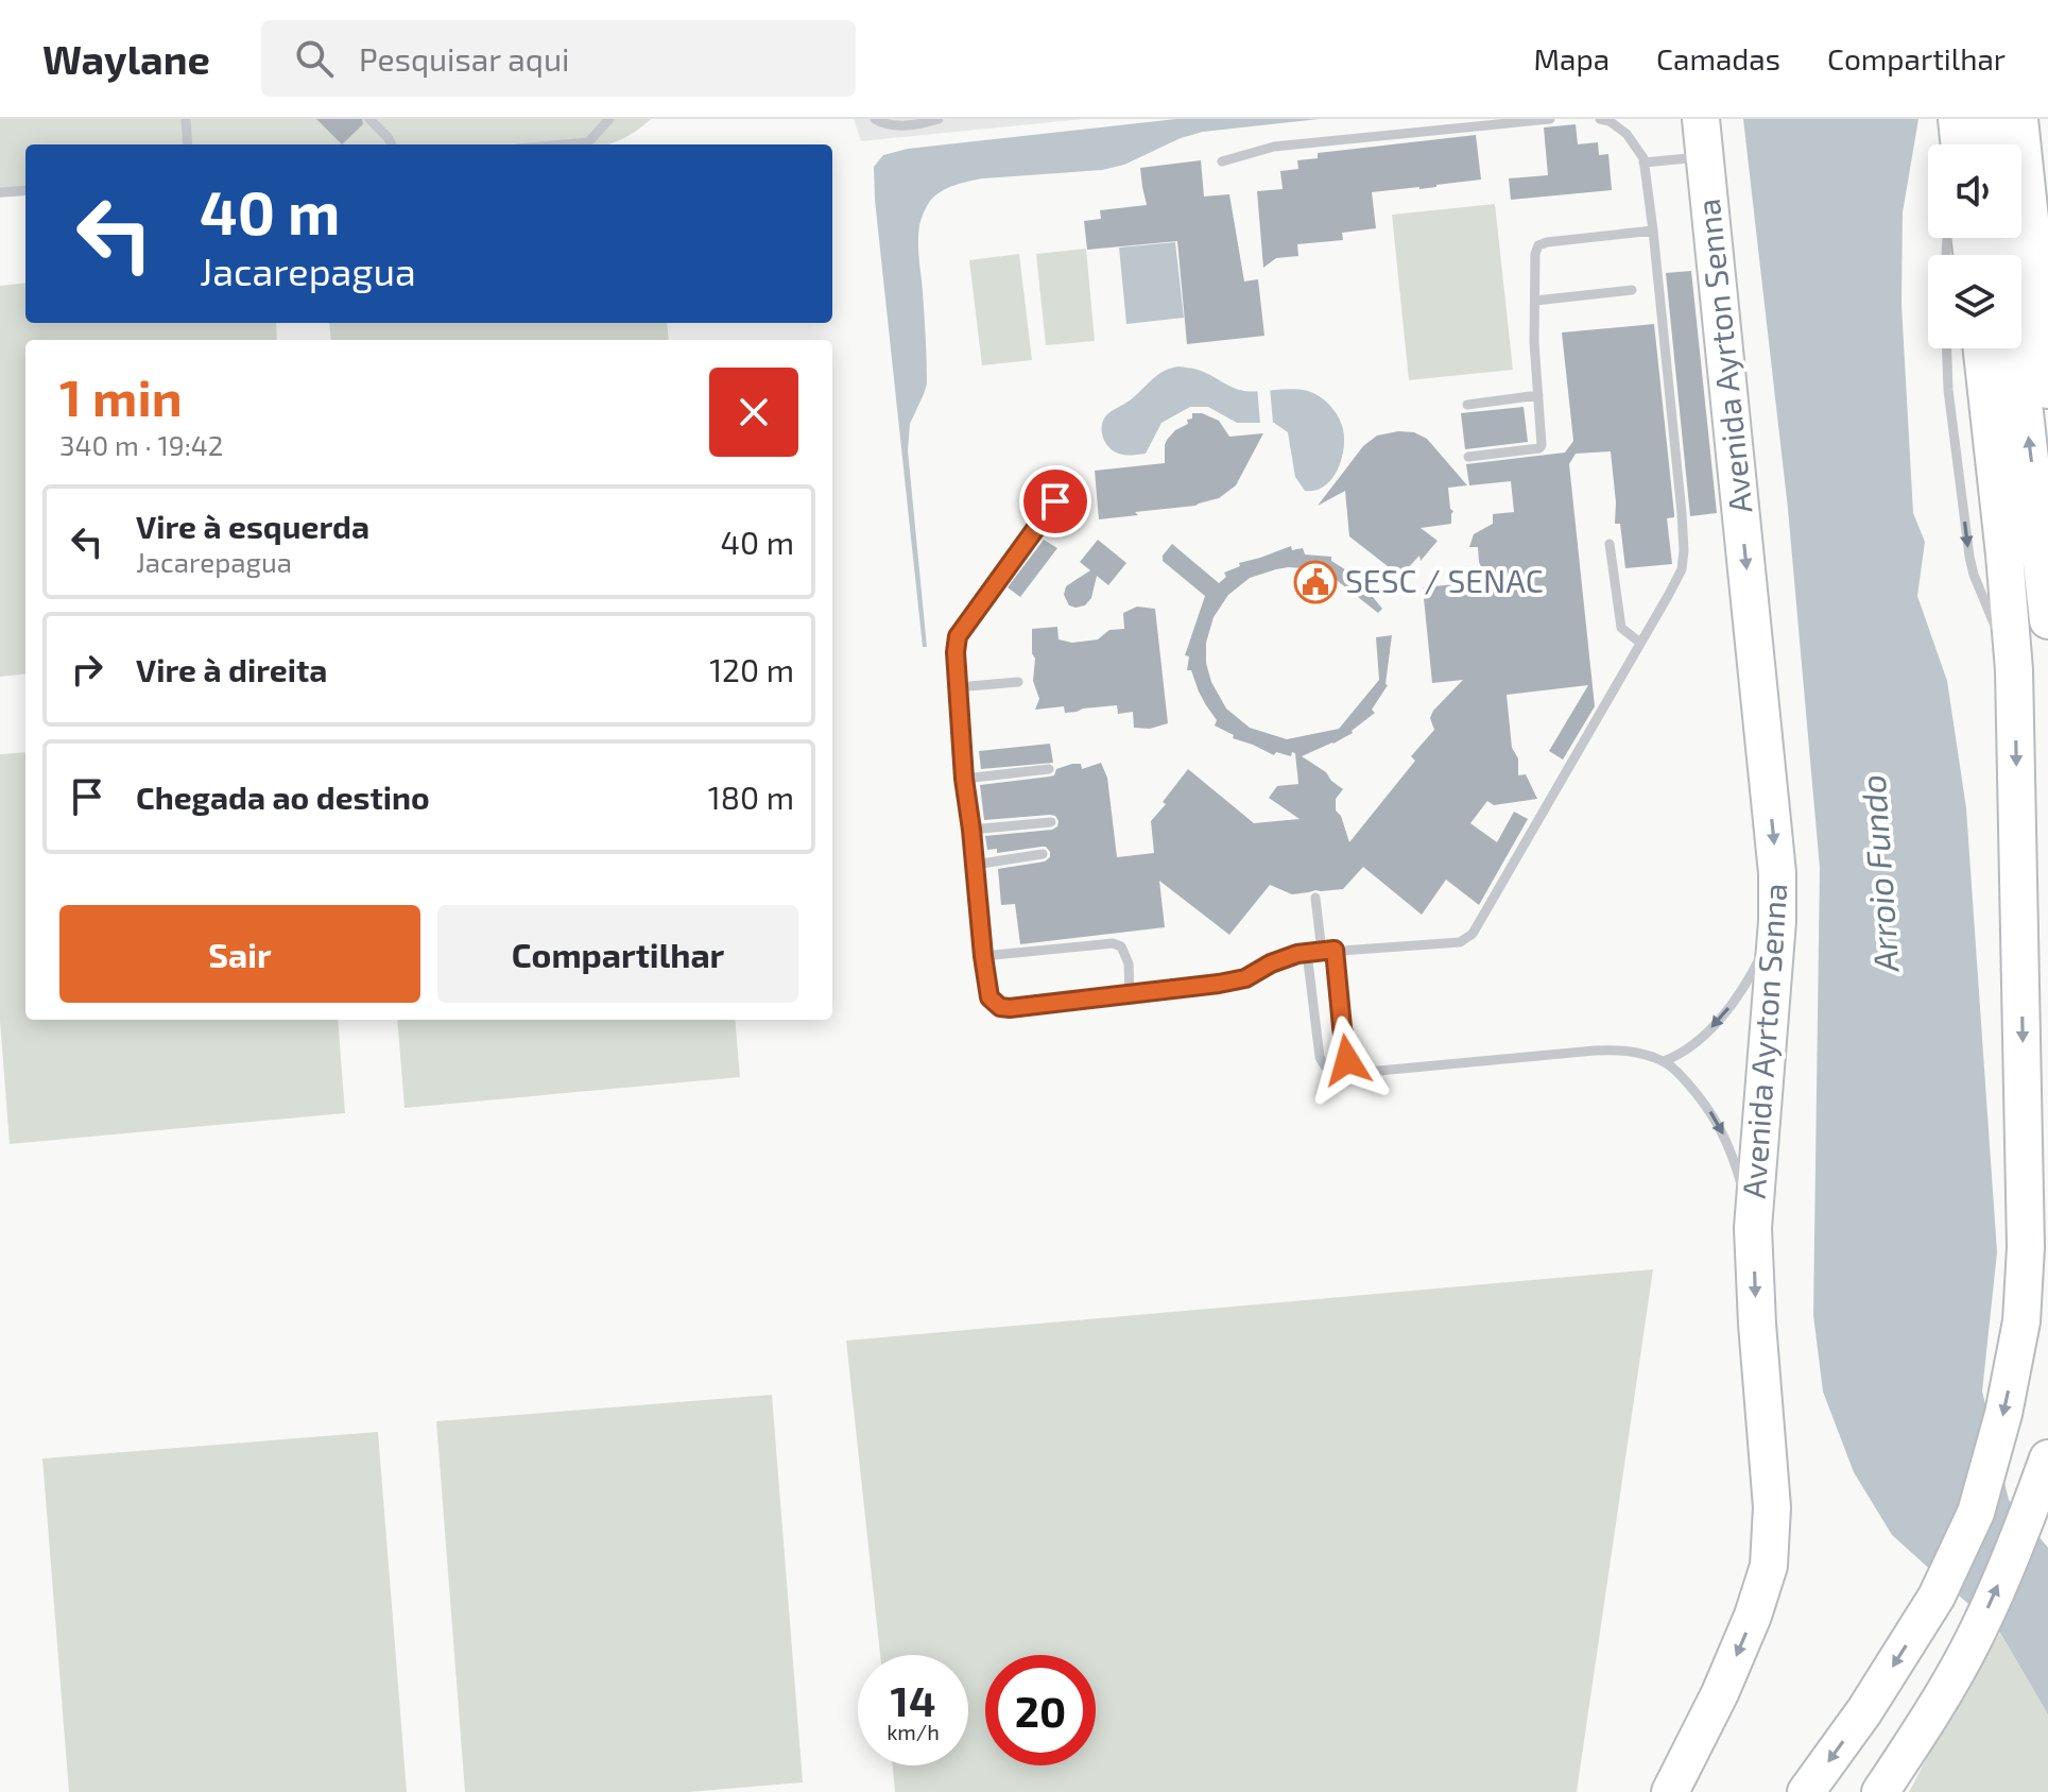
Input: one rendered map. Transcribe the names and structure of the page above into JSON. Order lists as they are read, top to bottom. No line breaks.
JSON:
{"streets":{"highway":["Avenida Ayrton Senna"]},"water":["Arroio Fundo"],"places":{"public building":["SESC / SENAC"]},"page":{"header":"Waylane","search":"Pesquisar aqui","nav":["Mapa","Camadas","Compartilhar"],"turn":["40 m","Jacarepagua"],"heading":["1 min","340 m · 19:42"],"list":[{"name":"Vire à esquerda","note":"Jacarepagua","value":"40 m"},{"name":"Vire à direita","value":"120 m"},{"name":"Chegada ao destino","value":"180 m"}],"buttons":["Sair","Compartilhar"],"speed":"14 km/h","limit":"20"}}
